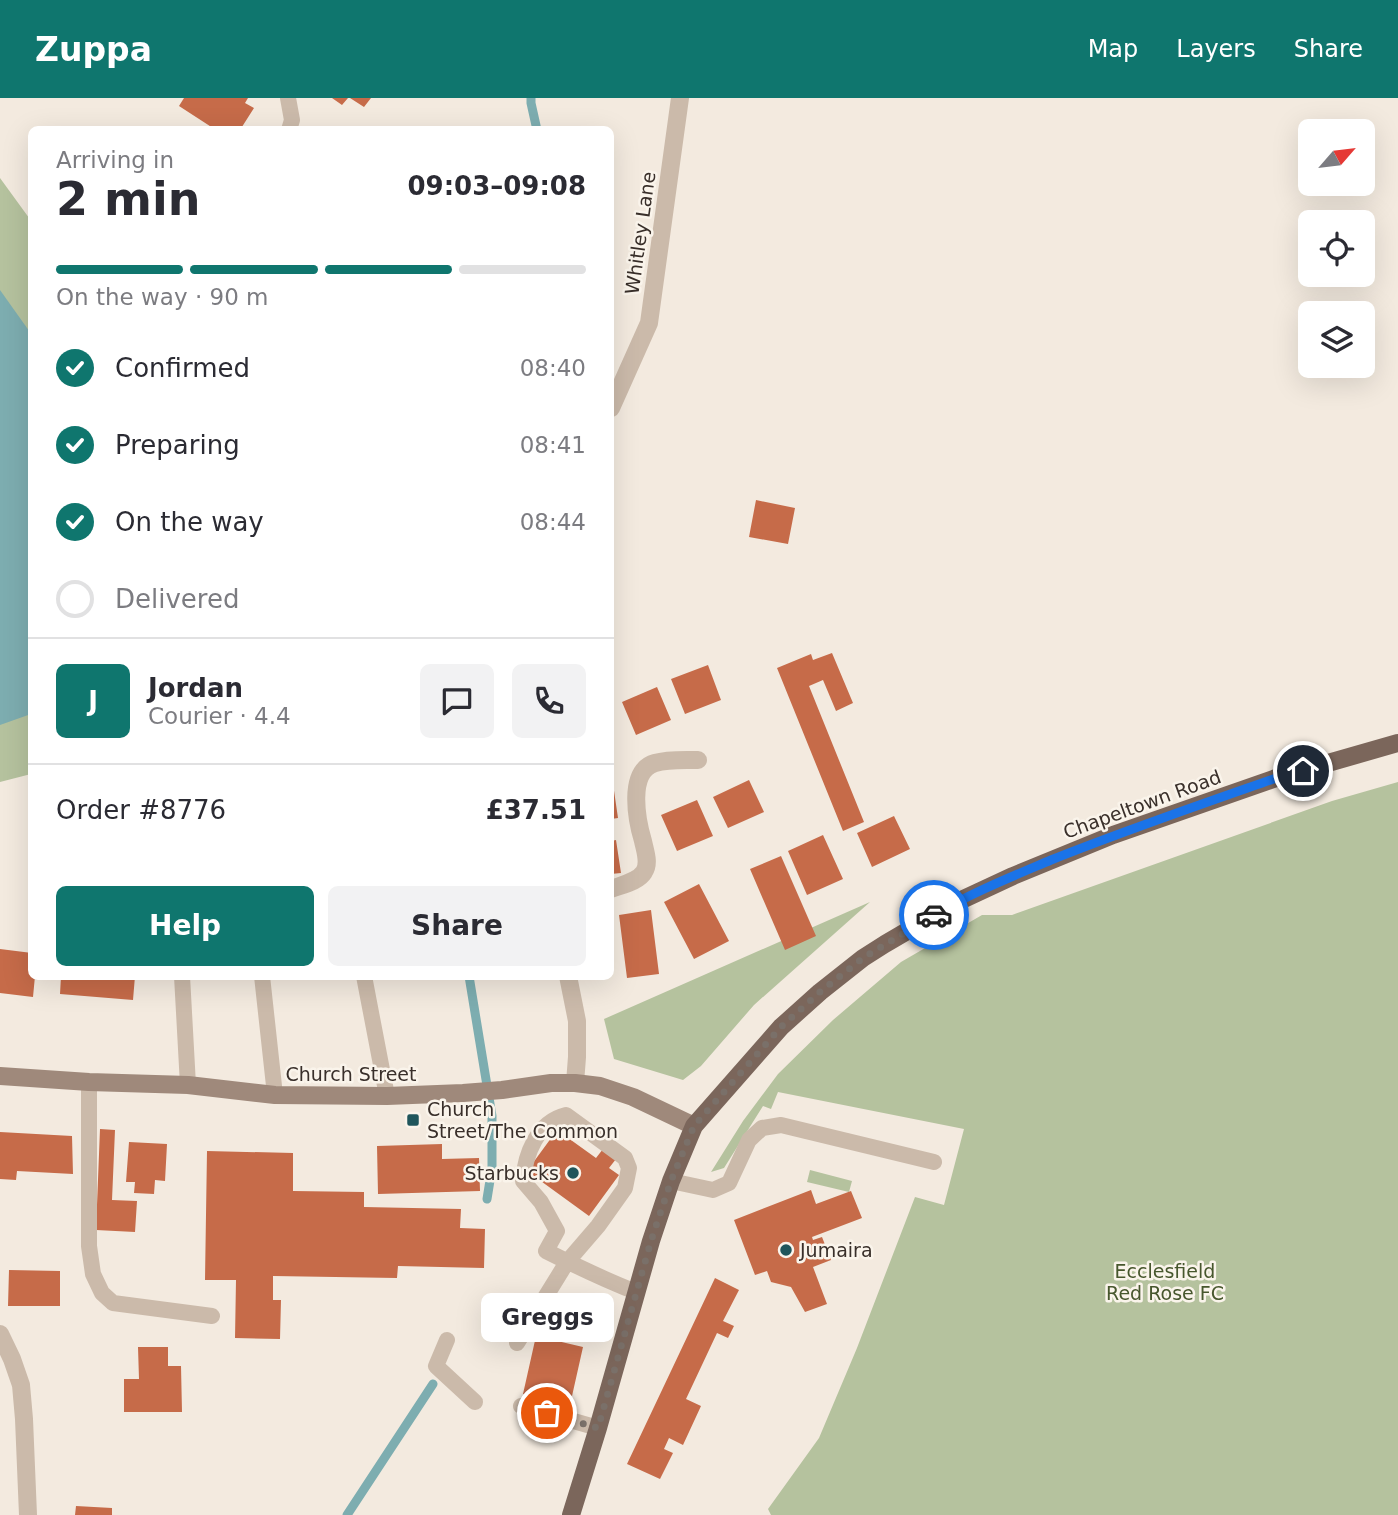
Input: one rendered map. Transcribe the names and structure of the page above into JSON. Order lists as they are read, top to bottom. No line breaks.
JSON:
{"streets":{"main road":["Chapeltown Road","Church Street"],"street":["Whitley Lane"]},"crossings":[["Chapeltown Road","Church Street"]],"parks":["Ecclesfield Red Rose FC"],"places":{"transit":["Church Street/The Common"],"other":["Starbucks","Jumaira","Greggs"]},"north":"top right","page":{"header":"Zuppa","nav":["Map","Layers","Share"],"heading":["2 min","Arriving in","09:03–09:08"],"panel":["Jordan","Courier · 4.4","Order #8776","£37.51"],"bar":"On the way · 90 m","list":[["Confirmed","08:40"],["Preparing","08:41"],["On the way","08:44"],"Delivered"],"round":"J","buttons":["Help","Share"],"bubble":"Greggs"}}
